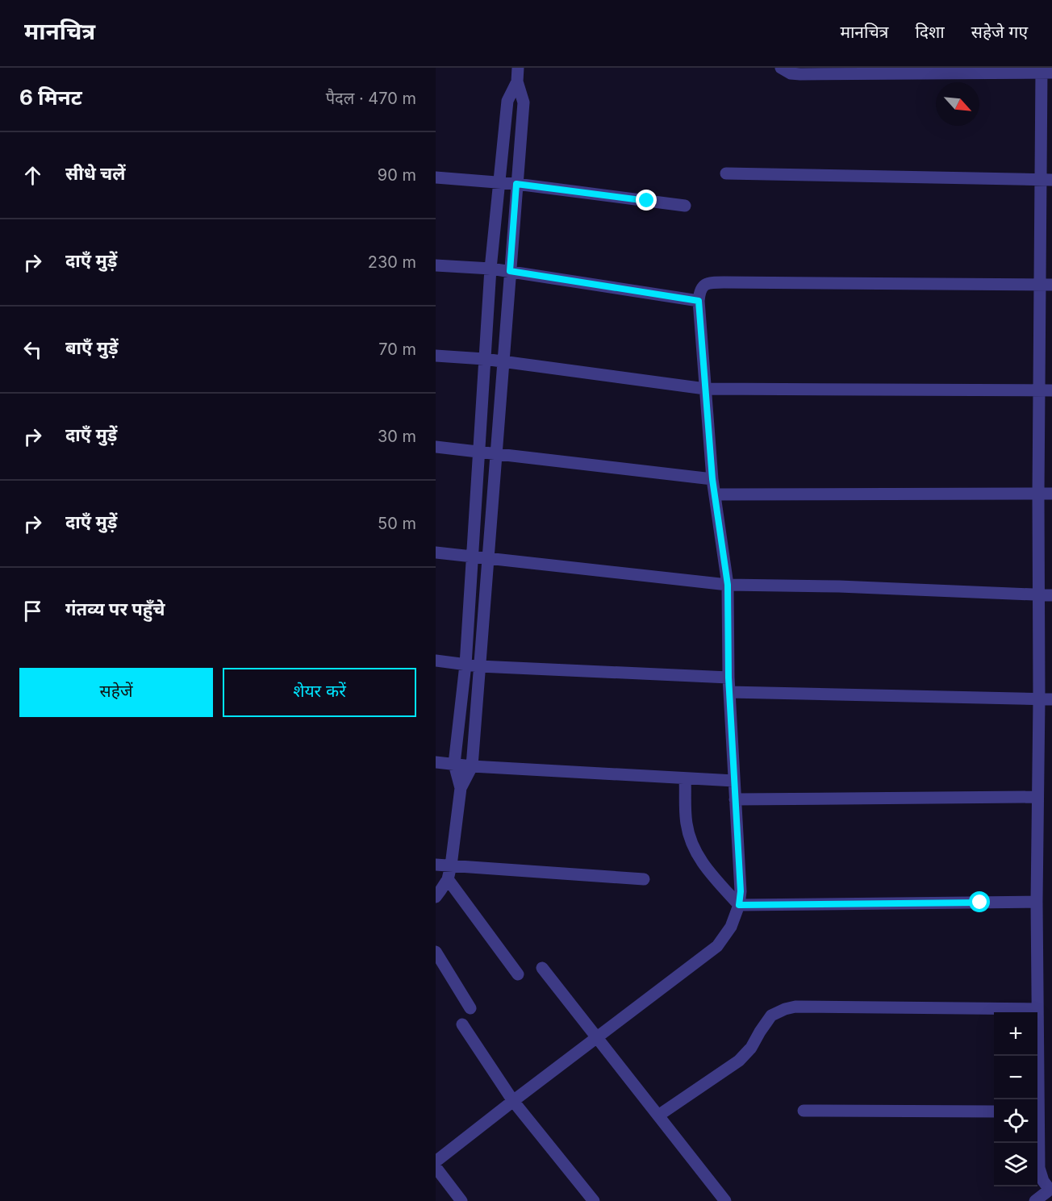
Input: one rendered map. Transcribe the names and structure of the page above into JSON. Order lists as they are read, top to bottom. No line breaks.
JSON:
{"north":"bottom right","page":{"header":"मानचित्र","nav":["मानचित्र","दिशा","सहेजे गए"],"heading":["6 मिनट","पैदल · 470 m"],"list":[["सीधे चलें","90 m"],["दाएँ मुड़ें","230 m"],["बाएँ मुड़ें","70 m"],["दाएँ मुड़ें","30 m"],["दाएँ मुड़ें","50 m"],"गंतव्य पर पहुँचे"],"buttons":["सहेजें","शेयर करें"],"map_buttons":["+","−"]}}
